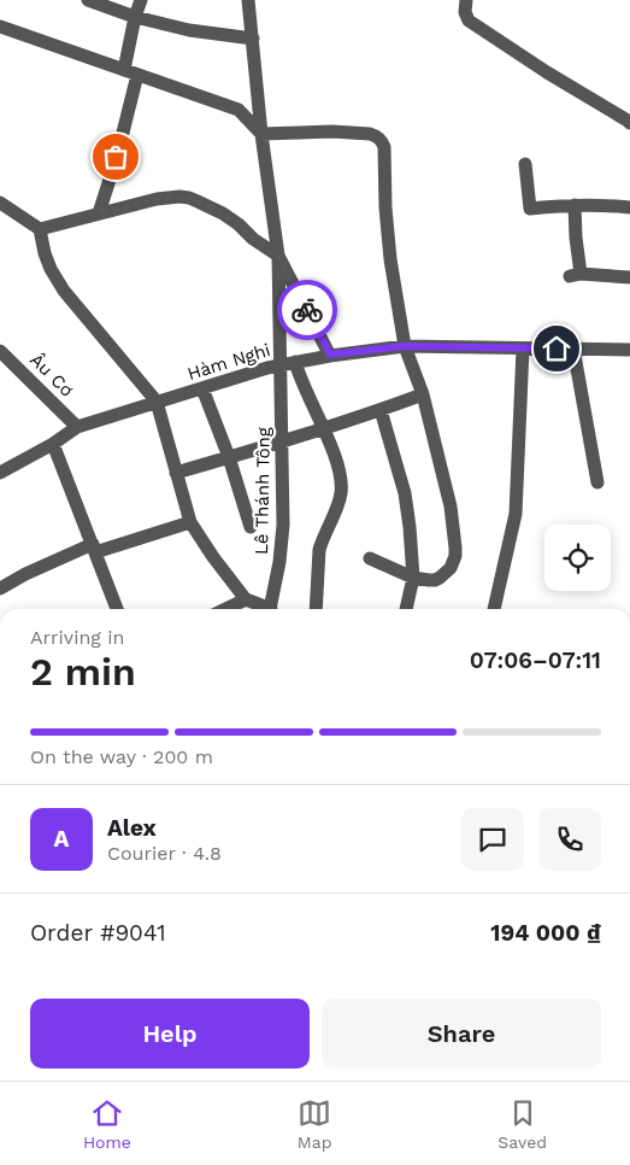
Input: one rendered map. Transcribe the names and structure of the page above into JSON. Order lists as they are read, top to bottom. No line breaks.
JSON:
{"streets":{"street":["Hàm Nghi","Âu Cơ","Lê Thánh Tông"]},"crossings":[["Hàm Nghi","Âu Cơ"],["Hàm Nghi","Lê Thánh Tông"]],"page":{"heading":["2 min","Arriving in","07:06–07:11"],"panel":["Alex","Courier · 4.8","Order #9041","194 000 ₫"],"bar":"On the way · 200 m","round":"A","buttons":["Help","Share"],"tabs":["Home","Map","Saved"]}}
